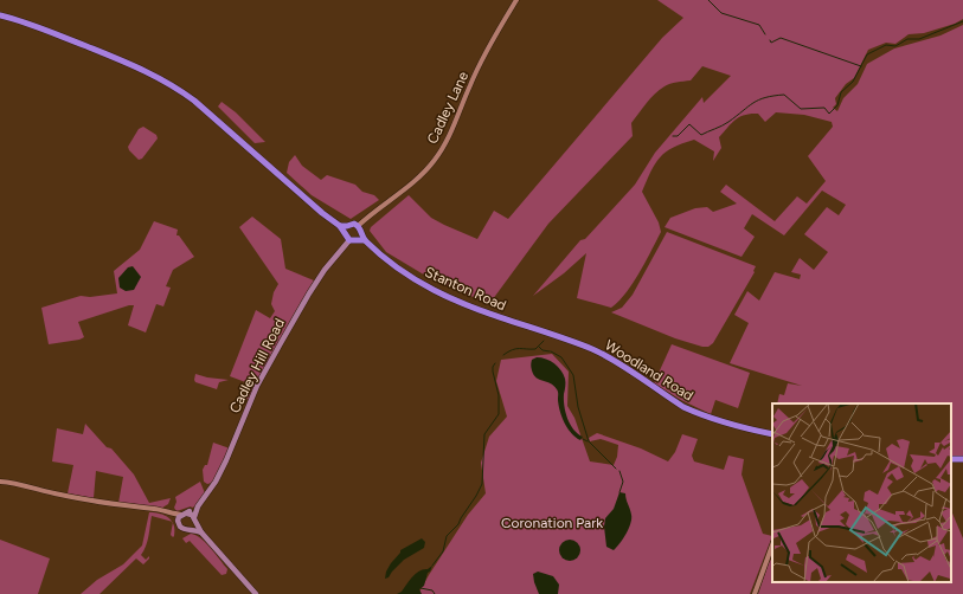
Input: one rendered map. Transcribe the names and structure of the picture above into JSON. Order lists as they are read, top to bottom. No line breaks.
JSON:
{"streets":{"highway":["Stanton Road","Woodland Road"],"main road":["Cadley Hill Road"],"street":["Cadley Lane"]},"crossings":[["Cadley Lane","Cadley Hill Road"],["Stanton Road","Woodland Road"]],"parks":["Coronation Park"]}
